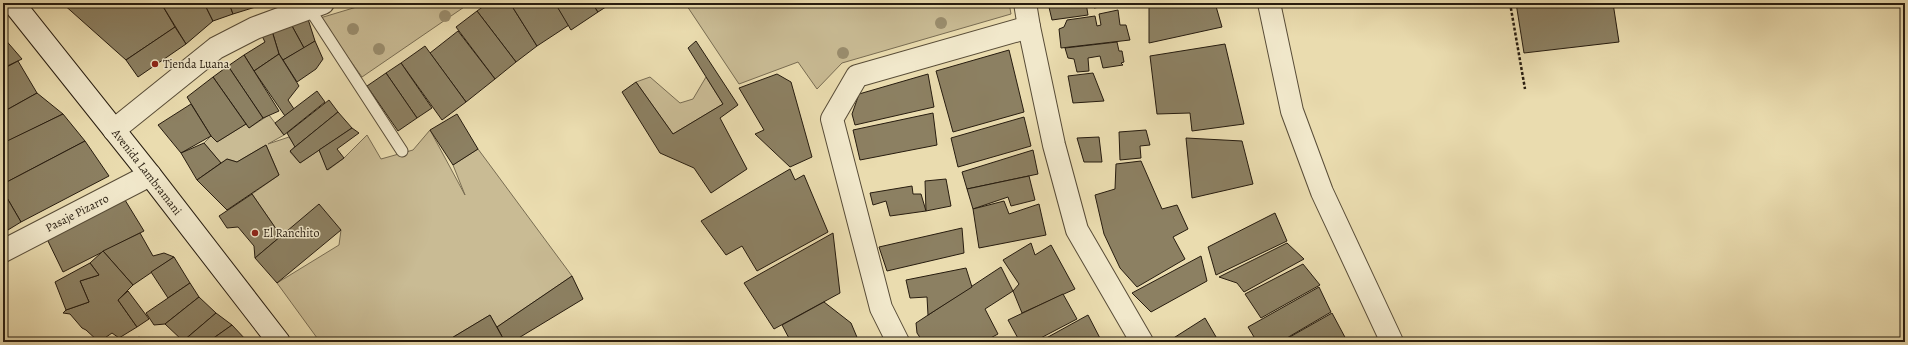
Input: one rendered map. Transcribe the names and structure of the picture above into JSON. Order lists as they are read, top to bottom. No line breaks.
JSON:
{"streets":{"street":["Avenida Lambramani","Pasaje Pizarro"]},"crossings":[["Avenida Lambramani","Pasaje Pizarro"]],"places":["Tienda Luana","El Ranchito"]}
